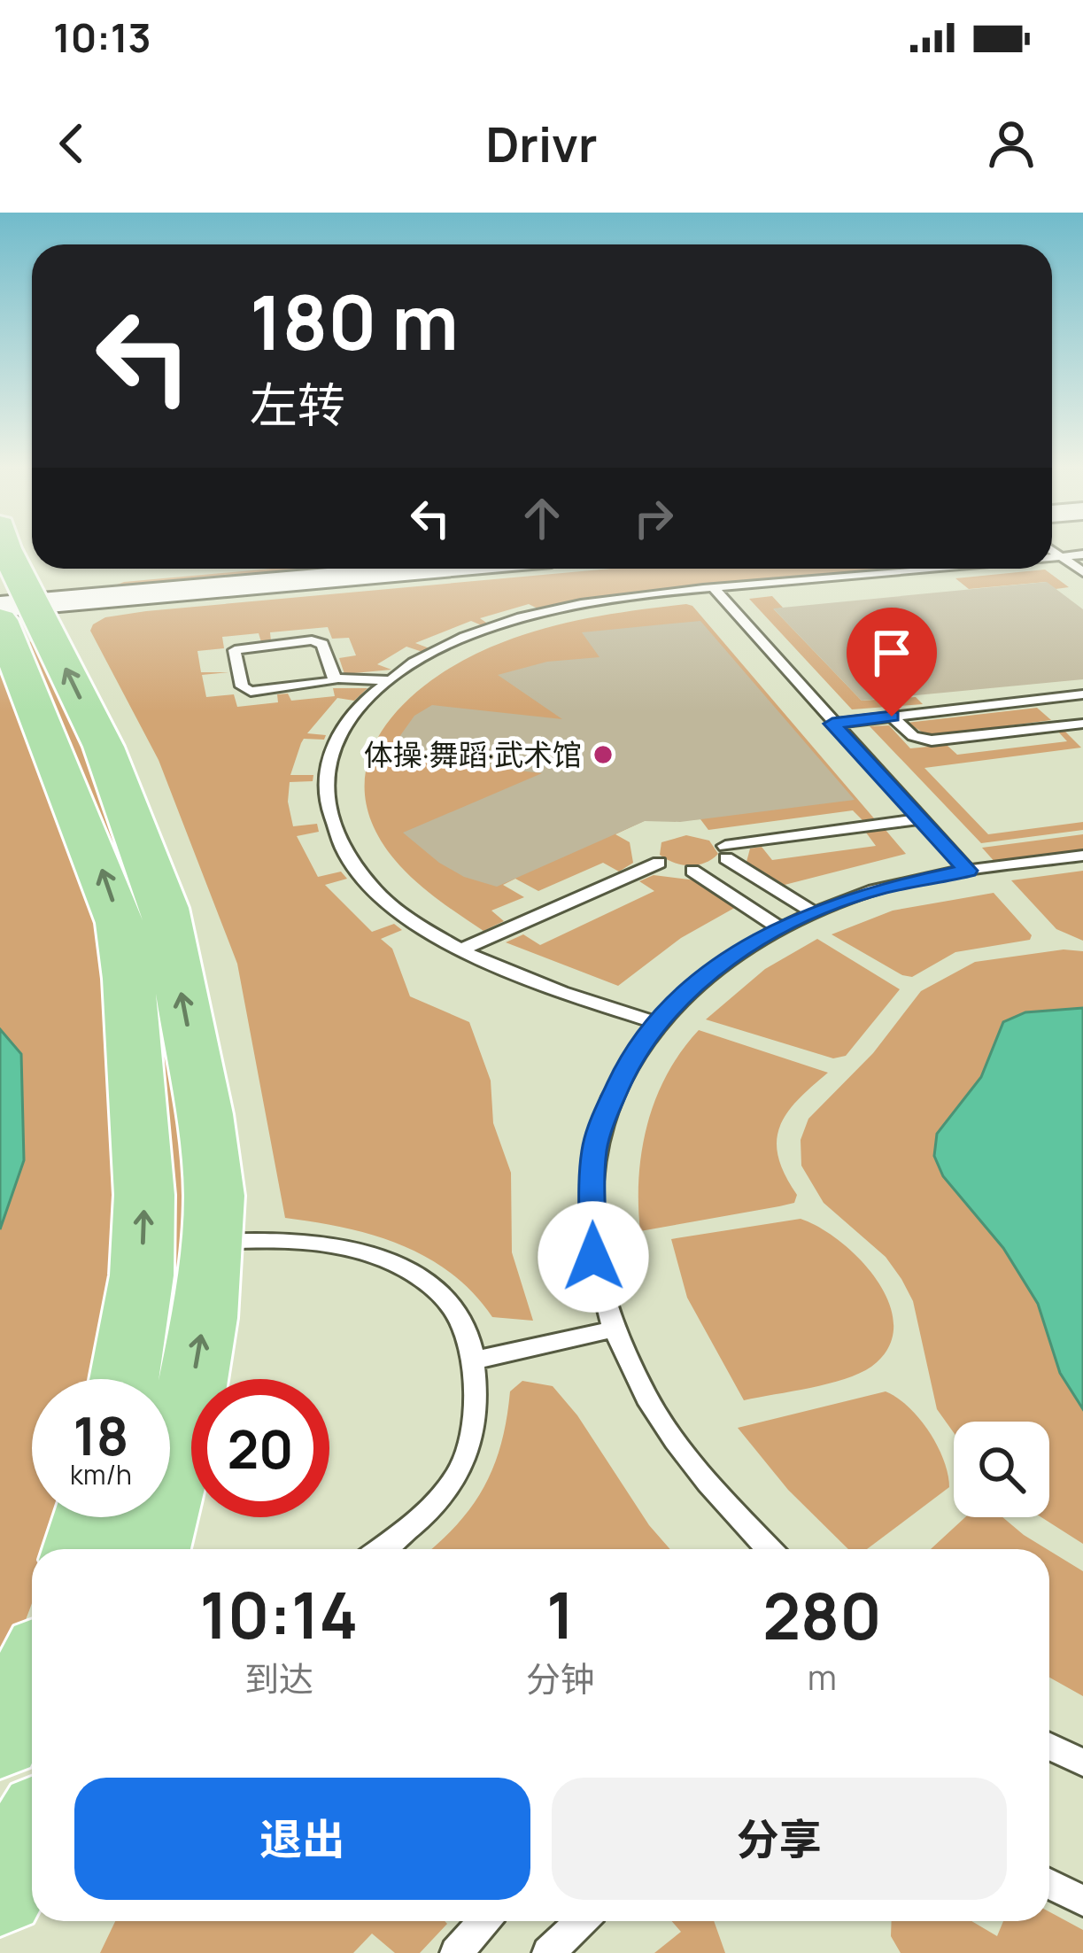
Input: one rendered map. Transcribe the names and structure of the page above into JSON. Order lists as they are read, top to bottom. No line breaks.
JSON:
{"places":["体操·舞蹈·武术馆"],"page":{"status":"10:13","header":"Drivr","turn":["180 m","左转"],"speed":"18 km/h","limit":"20","eta":["10:14","到达","1","分钟","280","m"],"buttons":["退出","分享"]}}
